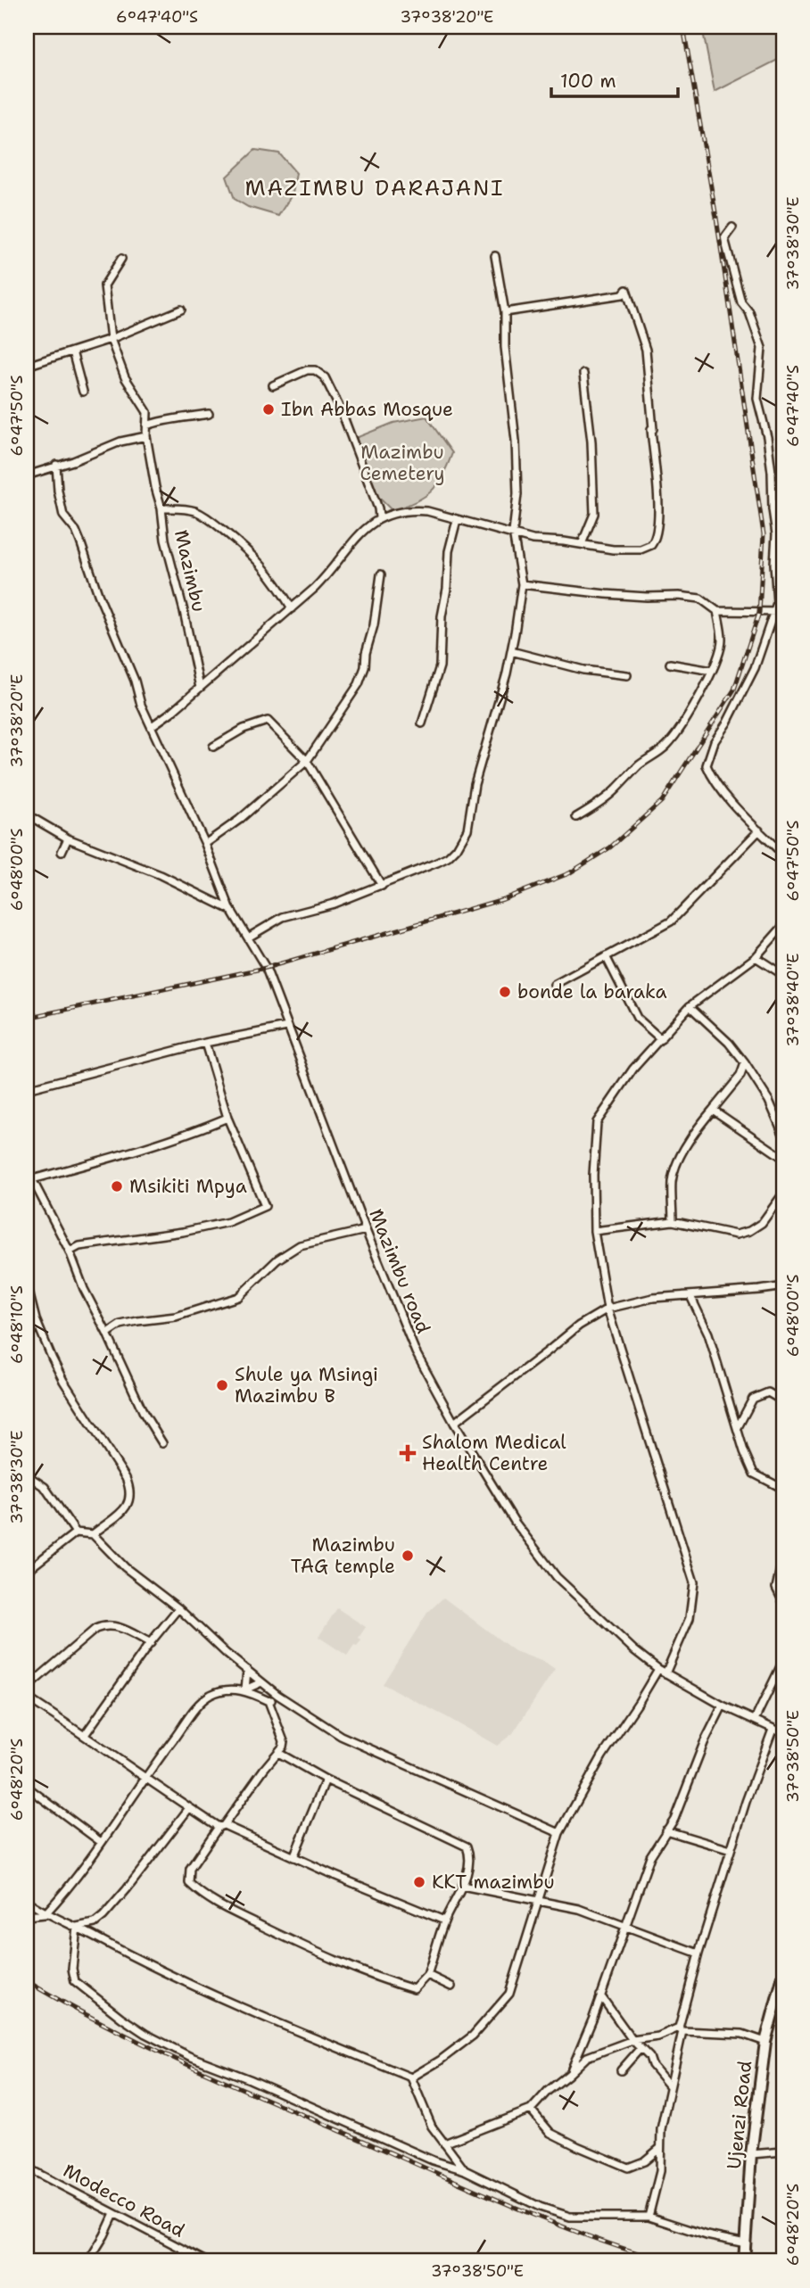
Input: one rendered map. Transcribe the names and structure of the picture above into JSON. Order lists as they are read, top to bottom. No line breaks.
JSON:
{"streets":{"street":["Mazimbu","Mazimbu road","Ujenzi Road","Modecco Road"]},"districts":["MAZIMBU DARAJANI"],"parks":["Mazimbu Cemetery"],"places":{"other":["Ibn Abbas Mosque","bonde la baraka","Msikiti Mpya","Shule ya Msingi Mazimbu B","Mazimbu TAG temple","KKT mazimbu"],"health":["Shalom Medical Health Centre"]},"scale_bar":"100 m","coordinates":["6°47'40\"S","37°38'20\"E","37°38'30\"E","6°47'50\"S","6°48'00\"S","37°38'40\"E","6°48'10\"S","37°38'50\"E","6°48'20\"S"]}
